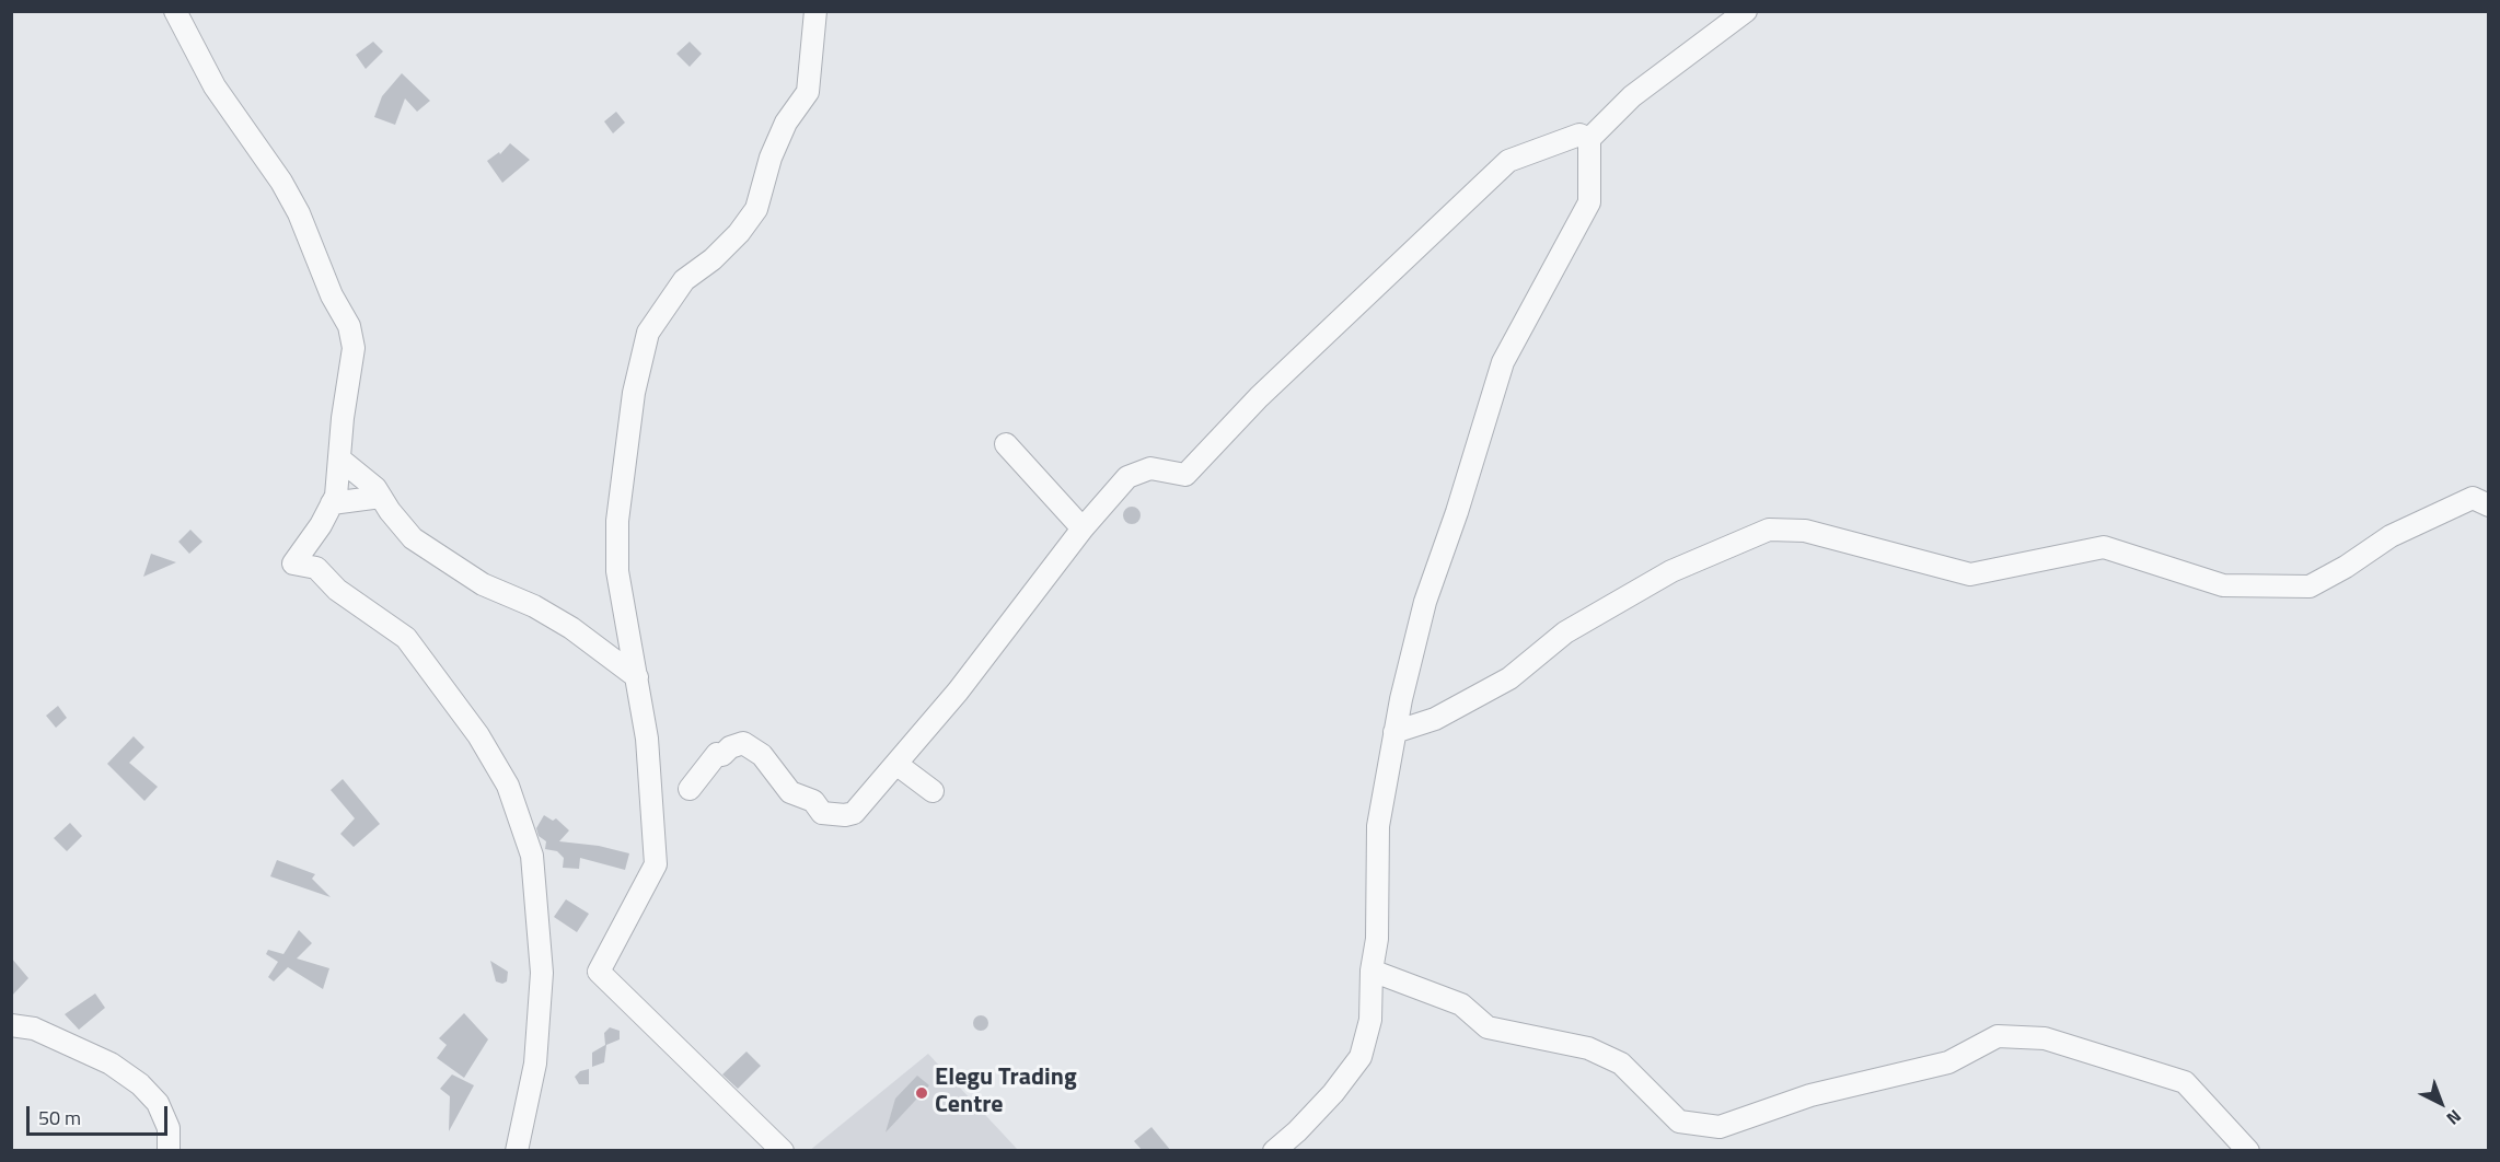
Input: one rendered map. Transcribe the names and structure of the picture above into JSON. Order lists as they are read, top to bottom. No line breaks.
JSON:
{"places":["Elegu Trading Centre"],"scale_bar":"50 m","north":"bottom right"}
